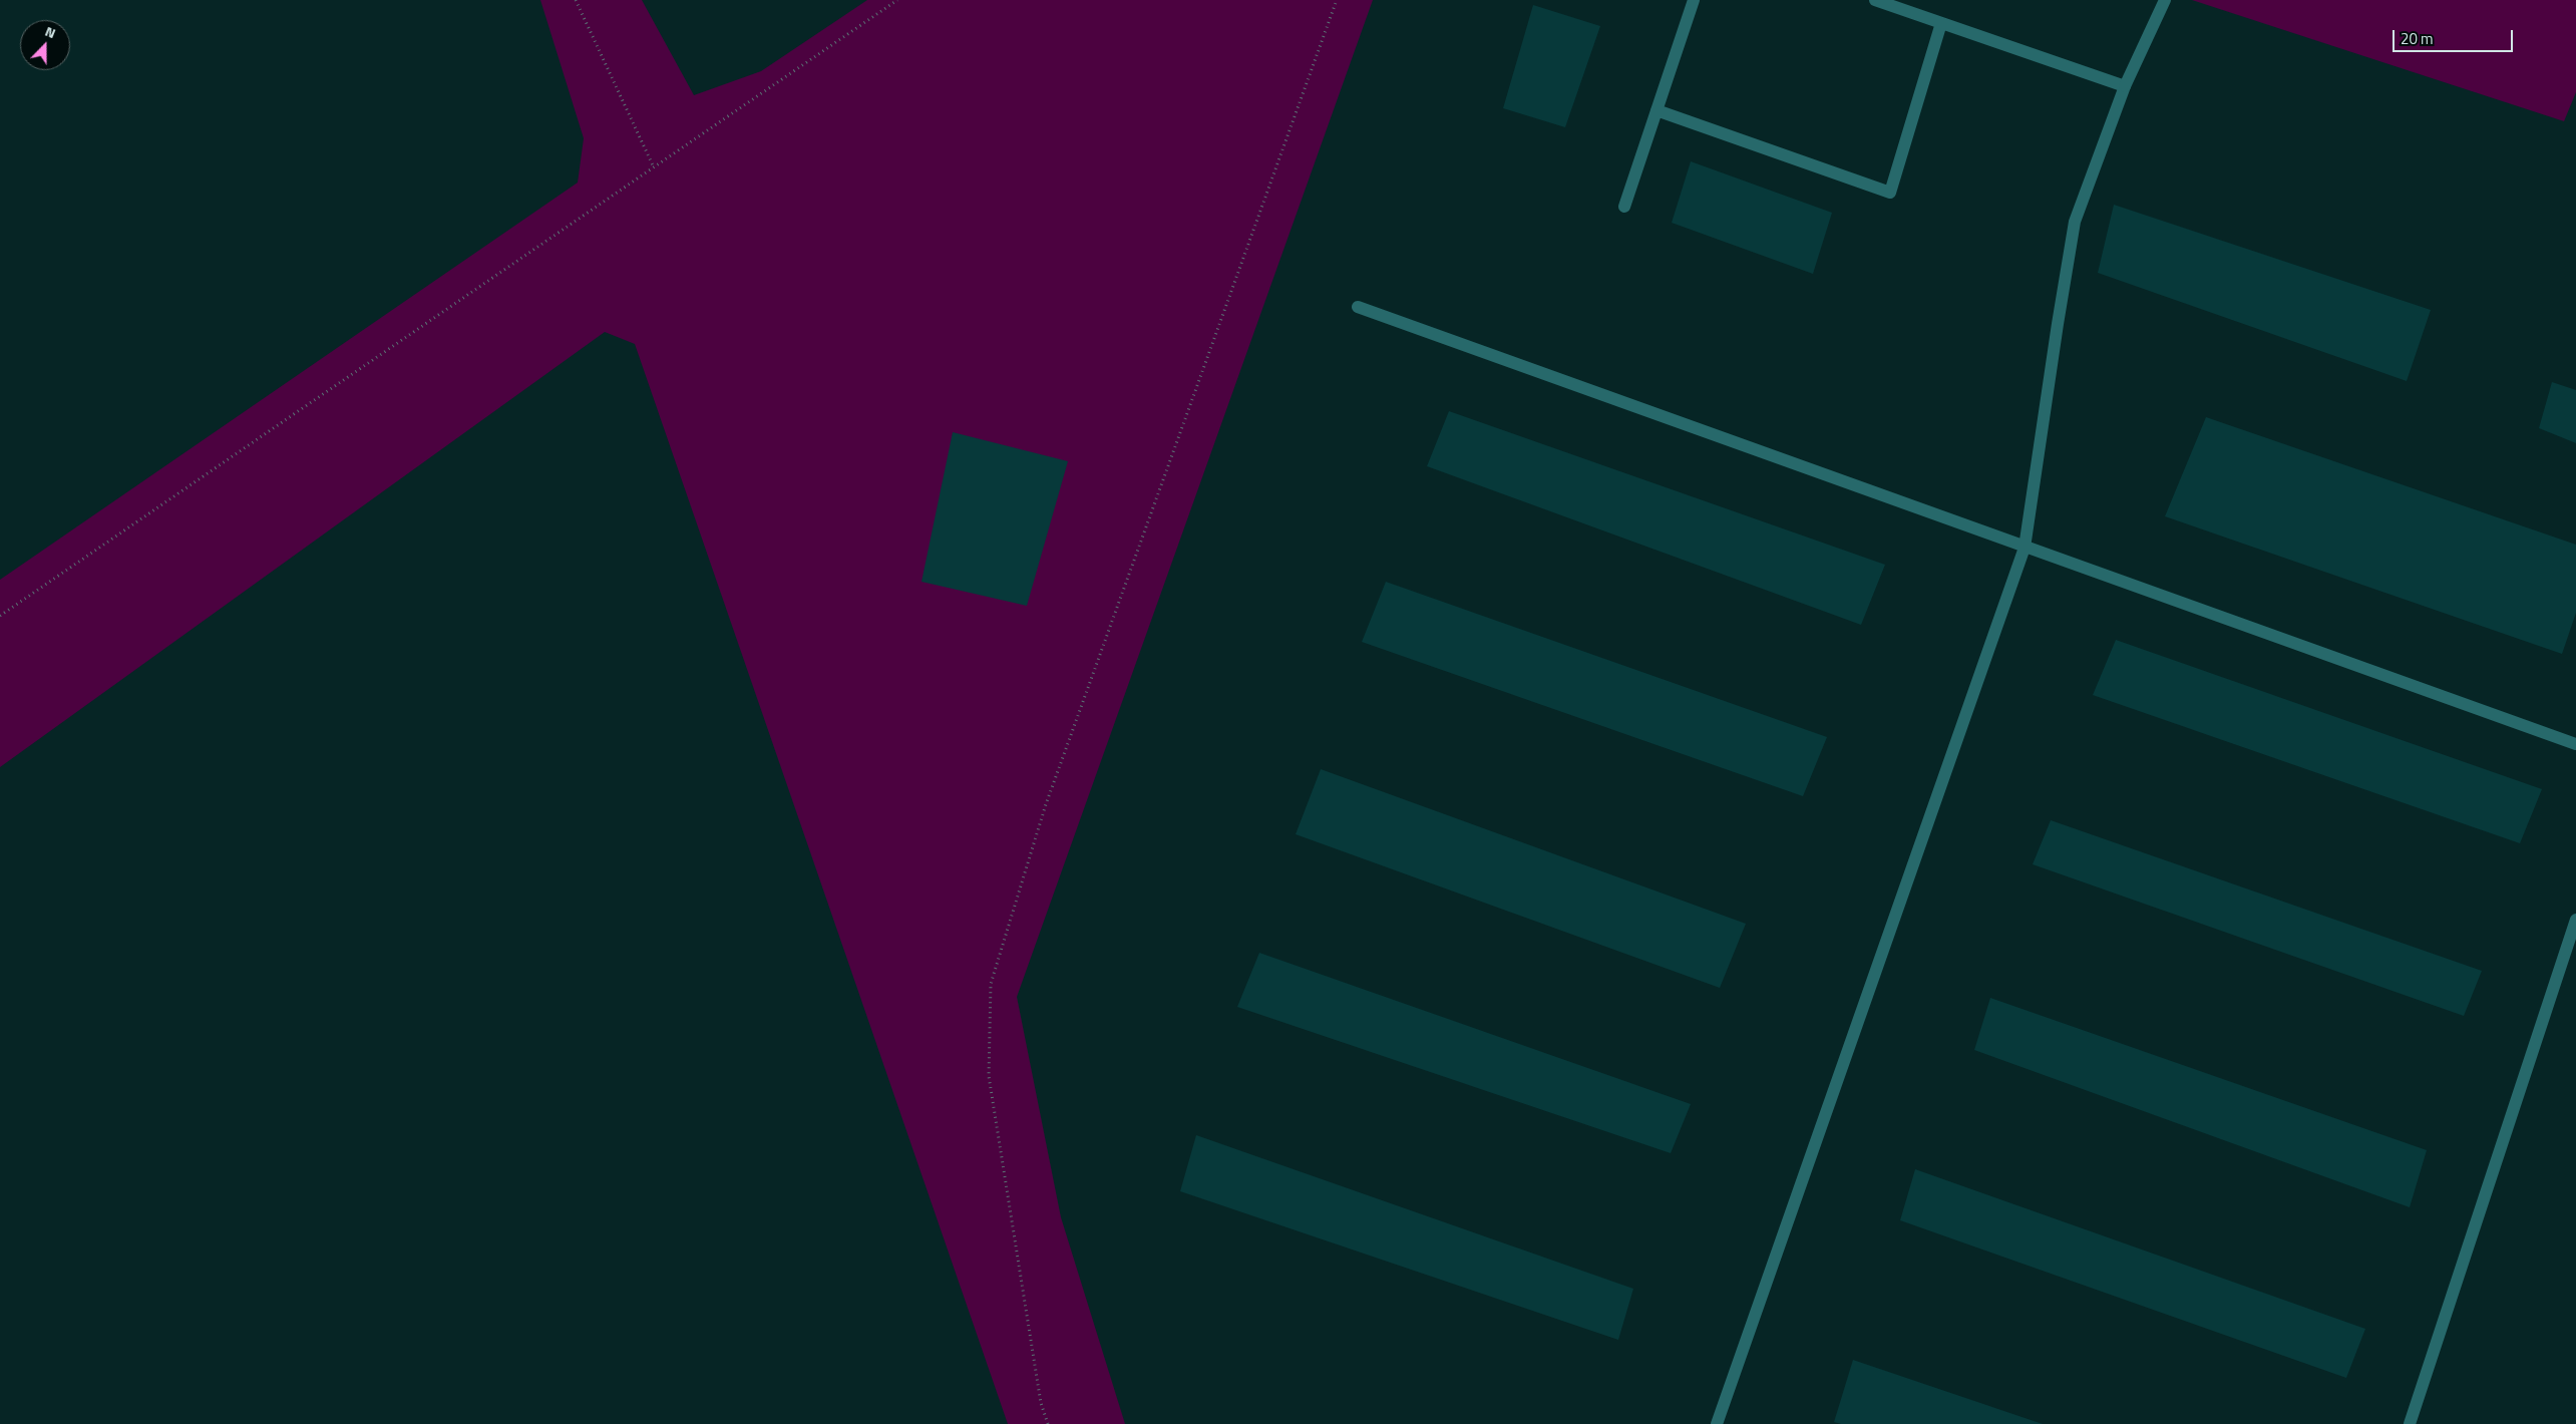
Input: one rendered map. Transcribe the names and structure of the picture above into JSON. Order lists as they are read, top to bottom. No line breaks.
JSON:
{"scale_bar":"20 m","north":"top"}
